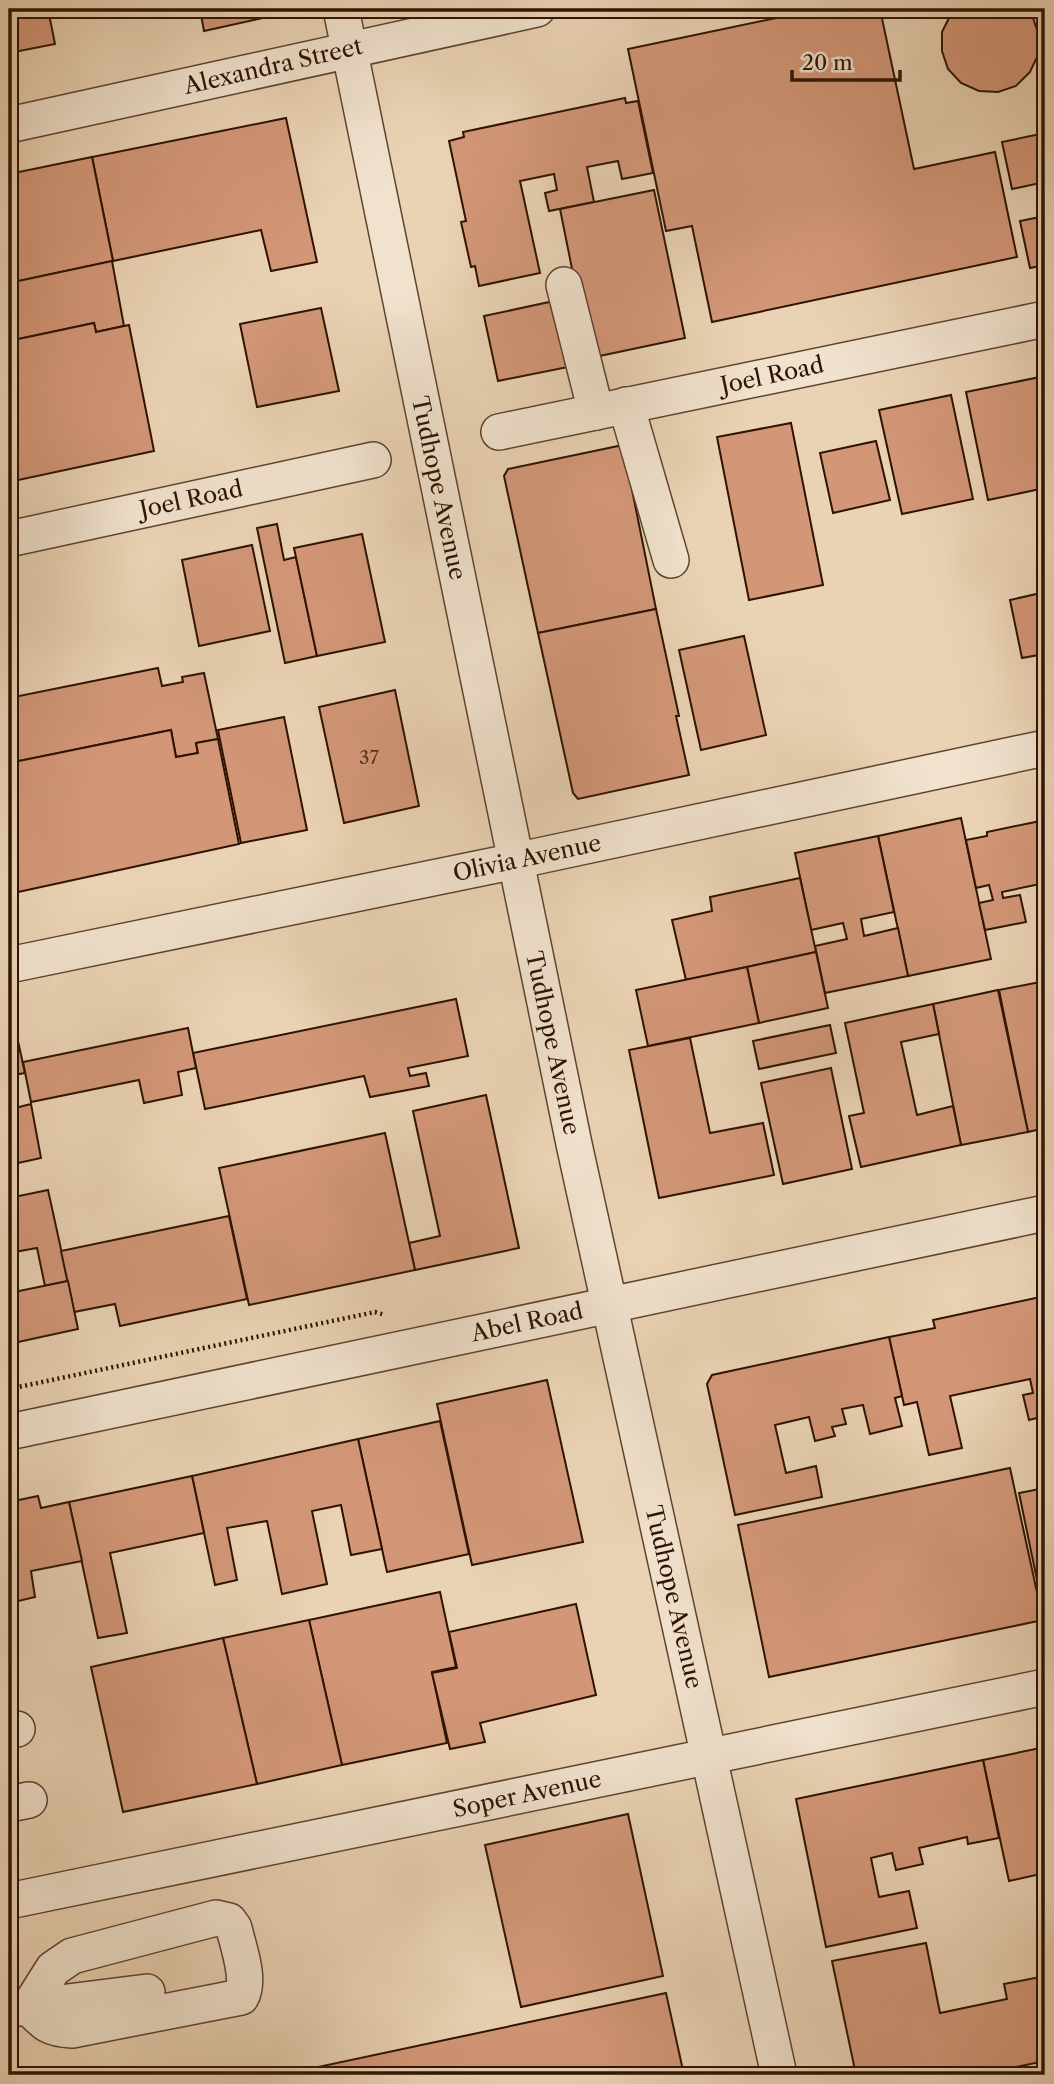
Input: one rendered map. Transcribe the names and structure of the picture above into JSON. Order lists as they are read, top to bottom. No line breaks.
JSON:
{"streets":{"street":["Alexandra Street","Joel Road","Tudhope Avenue","Olivia Avenue","Abel Road","Soper Avenue"]},"crossings":[["Alexandra Street","Tudhope Avenue"],["Tudhope Avenue","Olivia Avenue"],["Tudhope Avenue","Abel Road"],["Tudhope Avenue","Soper Avenue"]],"house_numbers":["37"],"scale_bar":"20 m"}
